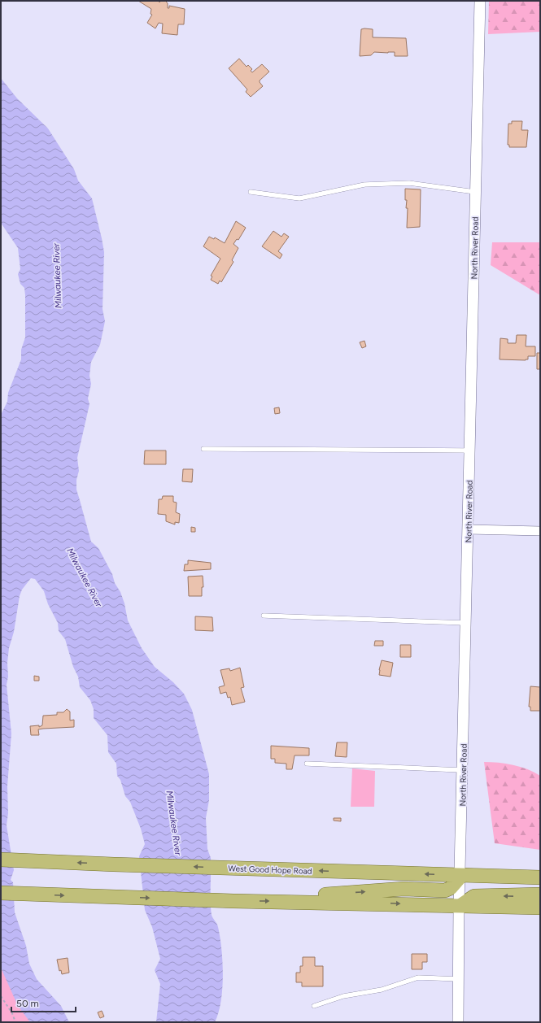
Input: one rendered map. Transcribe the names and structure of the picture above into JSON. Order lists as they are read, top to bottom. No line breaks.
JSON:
{"streets":{"main road":["West Good Hope Road"],"street":["North River Road"]},"crossings":[["North River Road","West Good Hope Road"]],"water":["Milwaukee River"],"scale_bar":"50 m"}
